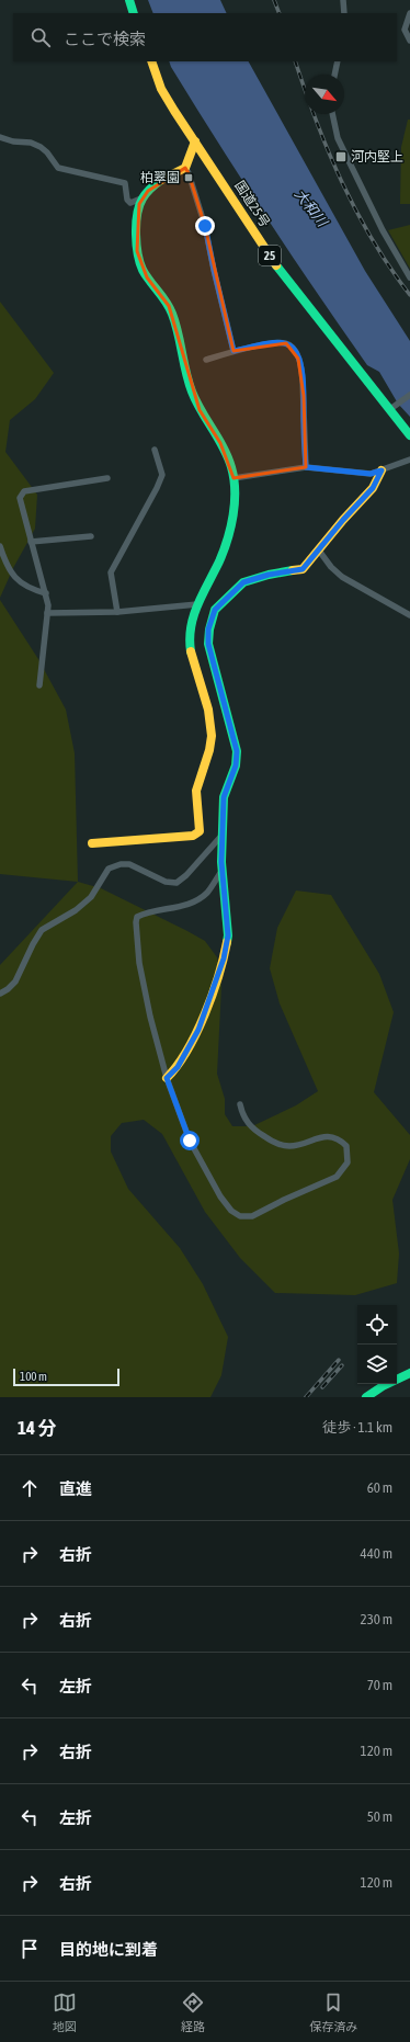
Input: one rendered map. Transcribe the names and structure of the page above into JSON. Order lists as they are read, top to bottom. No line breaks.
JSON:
{"streets":{"main road":["国道25号","25"]},"water":["大和川"],"places":{"transit":["河内堅上","柏翠園"]},"scale_bar":"100 m","north":"bottom right","page":{"search":"ここで検索","scale":"100 m","heading":["14 分","徒歩 · 1.1 km"],"list":[["直進","60 m"],["右折","440 m"],["右折","230 m"],["左折","70 m"],["右折","120 m"],["左折","50 m"],["右折","120 m"],"目的地に到着"],"nav":["地図","経路","保存済み"]}}
